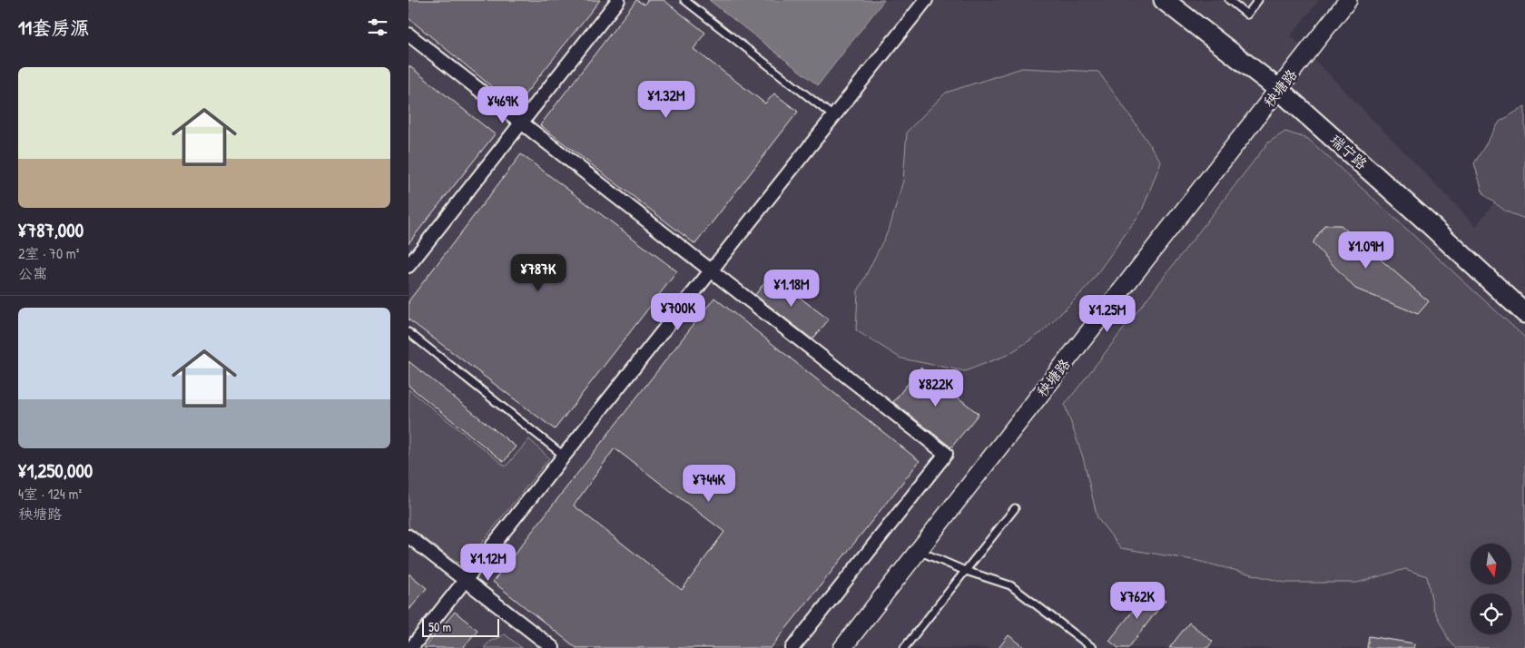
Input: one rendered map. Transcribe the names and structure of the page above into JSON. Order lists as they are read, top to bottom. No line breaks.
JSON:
{"streets":{"main road":["秧塘路","瑞宁路"]},"crossings":[["秧塘路","瑞宁路"]],"scale_bar":"50 m","north":"bottom","page":{"heading":"11套房源","list":[{"name":"¥787,000","note":"2室 · 70 m² · 公寓"},{"name":"¥1,250,000","note":"4室 · 124 m² · 秧塘路"}],"price":["¥1.32M","¥469K","¥1.09M","¥787K","¥1.18M","¥700K","¥1.25M","¥822K","¥744K","¥1.12M","¥762K"],"scale":"50 m"}}
